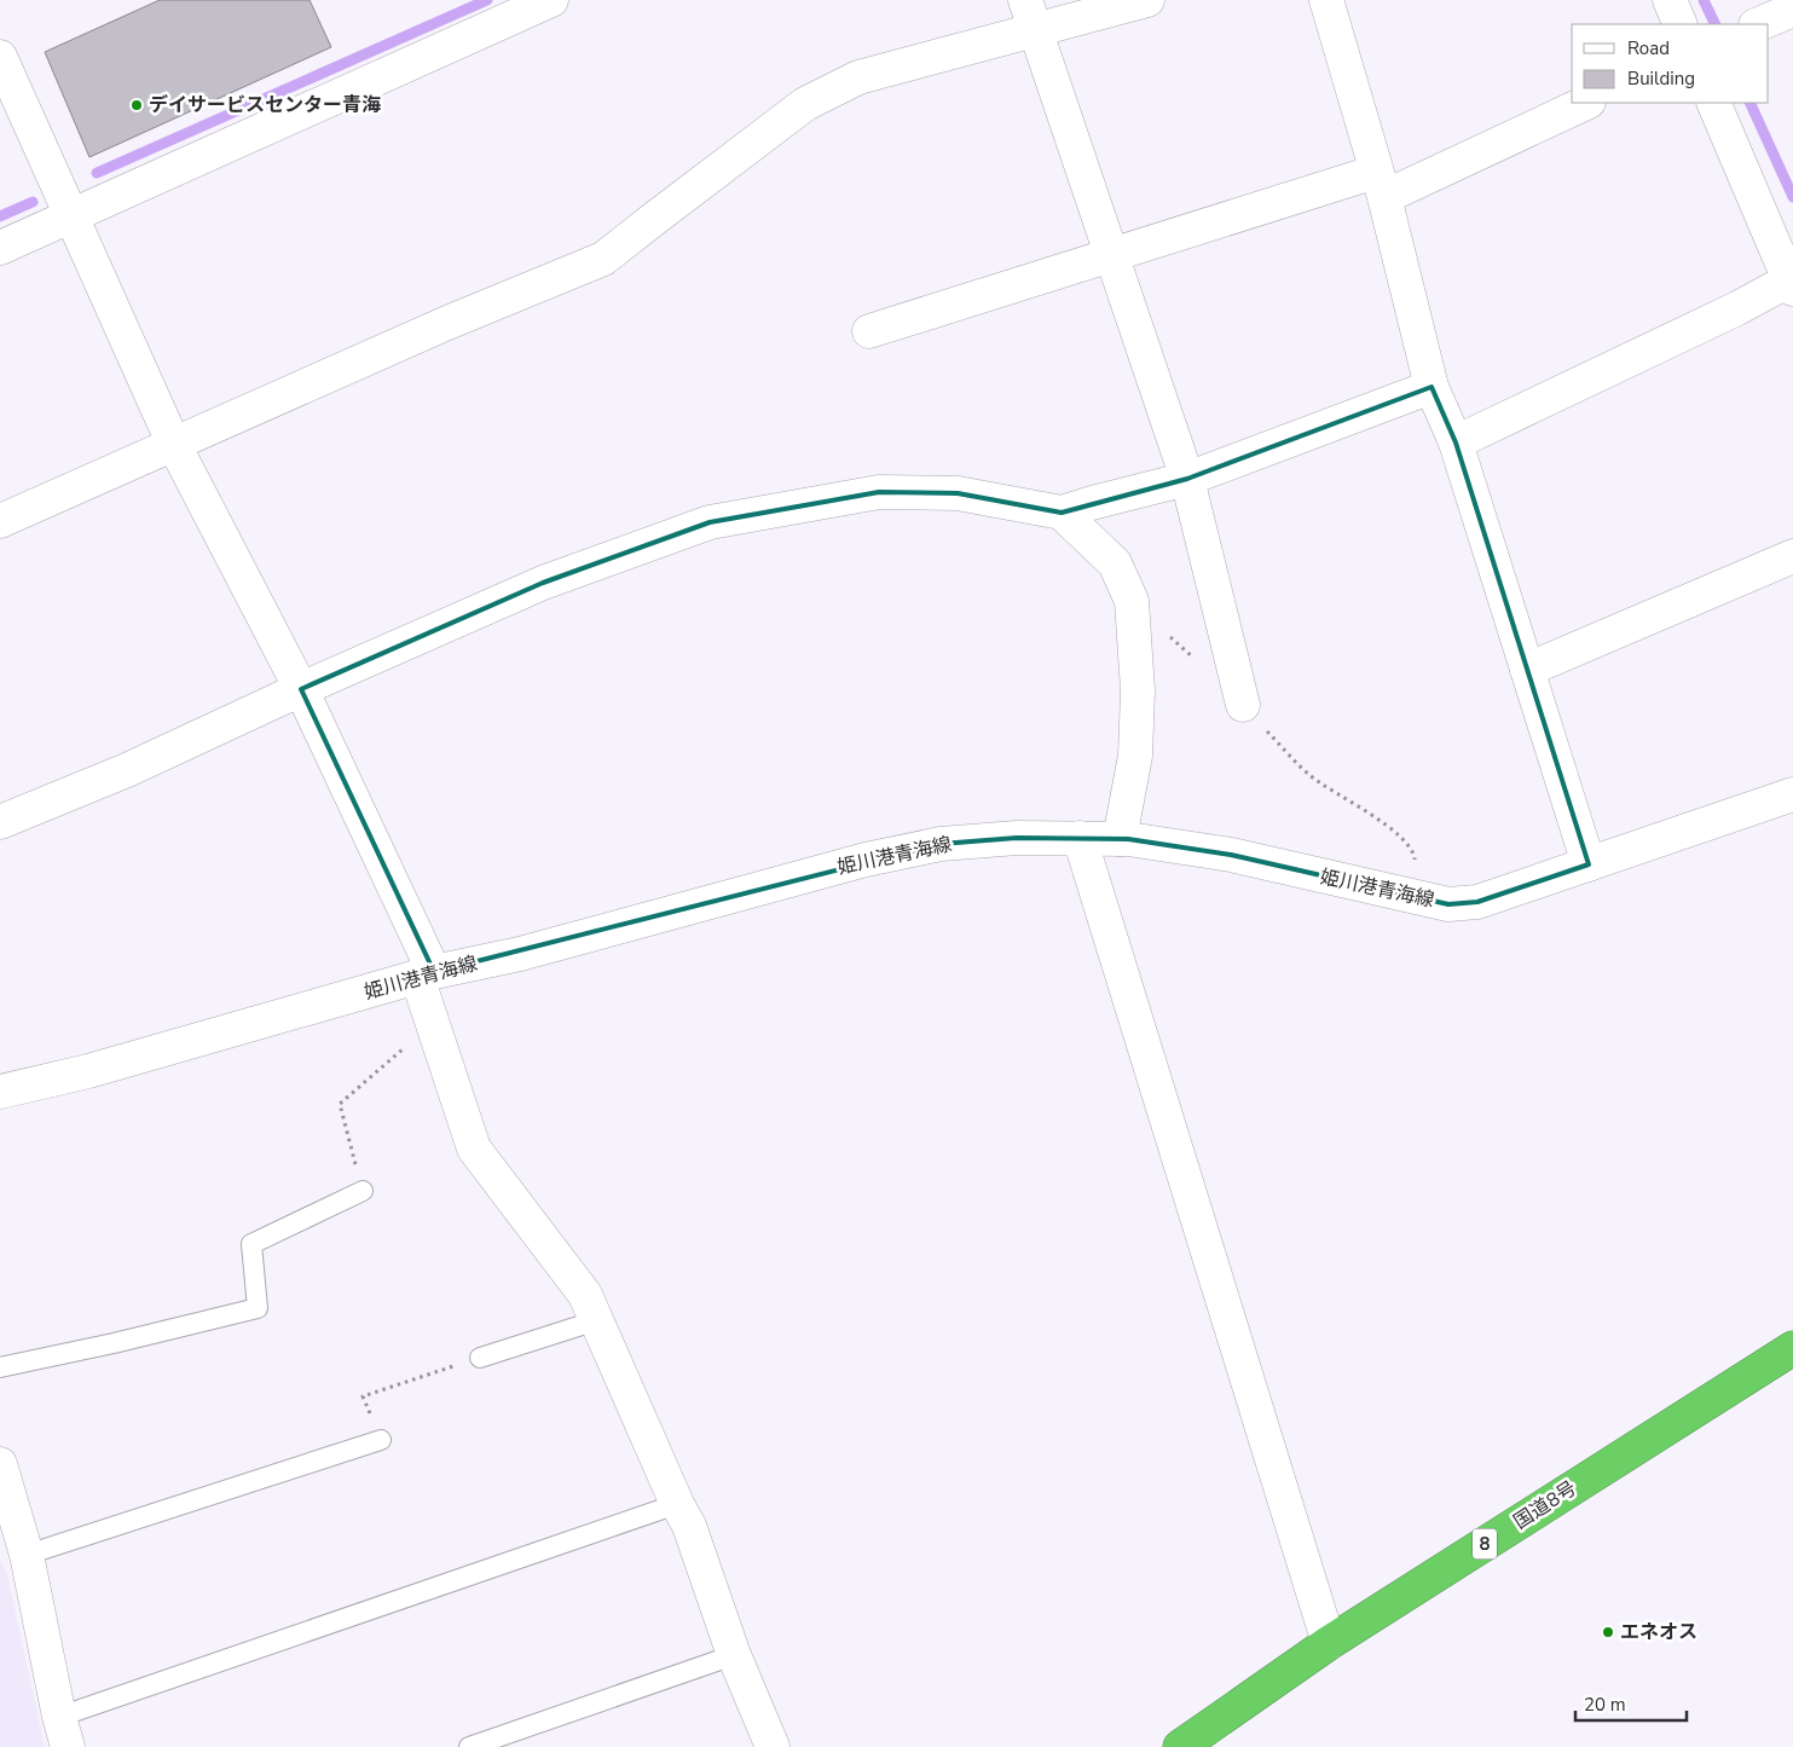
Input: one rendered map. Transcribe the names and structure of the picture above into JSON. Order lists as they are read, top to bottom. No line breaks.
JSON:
{"streets":{"highway":["国道8号","8"],"street":["姫川港青海線"]},"places":["デイサービスセンター青海","エネオス"],"legend":["Road","Building"],"scale_bar":"20 m"}
